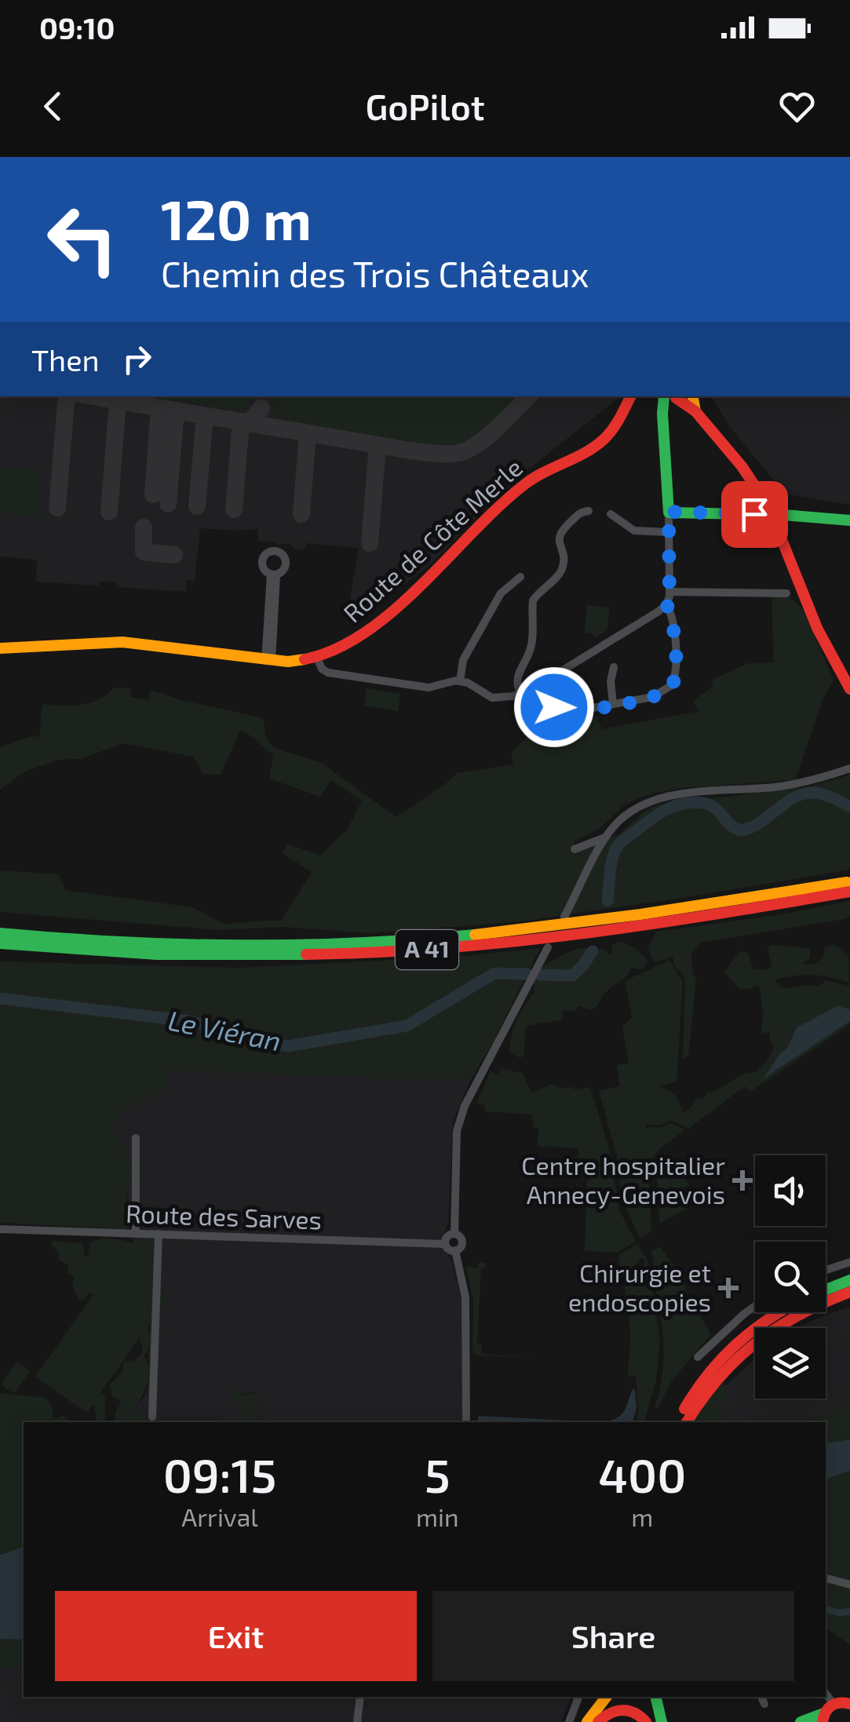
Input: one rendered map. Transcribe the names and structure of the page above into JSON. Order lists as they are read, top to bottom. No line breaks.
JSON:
{"streets":{"main road":["Route de Côte Merle","A 41"],"street":["Route des Sarves"]},"water":["Le Viéran"],"places":{"health":["Centre hospitalier Annecy-Genevois","Chirurgie et endoscopies"]},"page":{"status":"09:10","header":"GoPilot","turn":["120 m","Chemin des Trois Châteaux"],"then":"Then","eta":["09:15","Arrival","5","min","400","m"],"buttons":["Exit","Share"]}}
